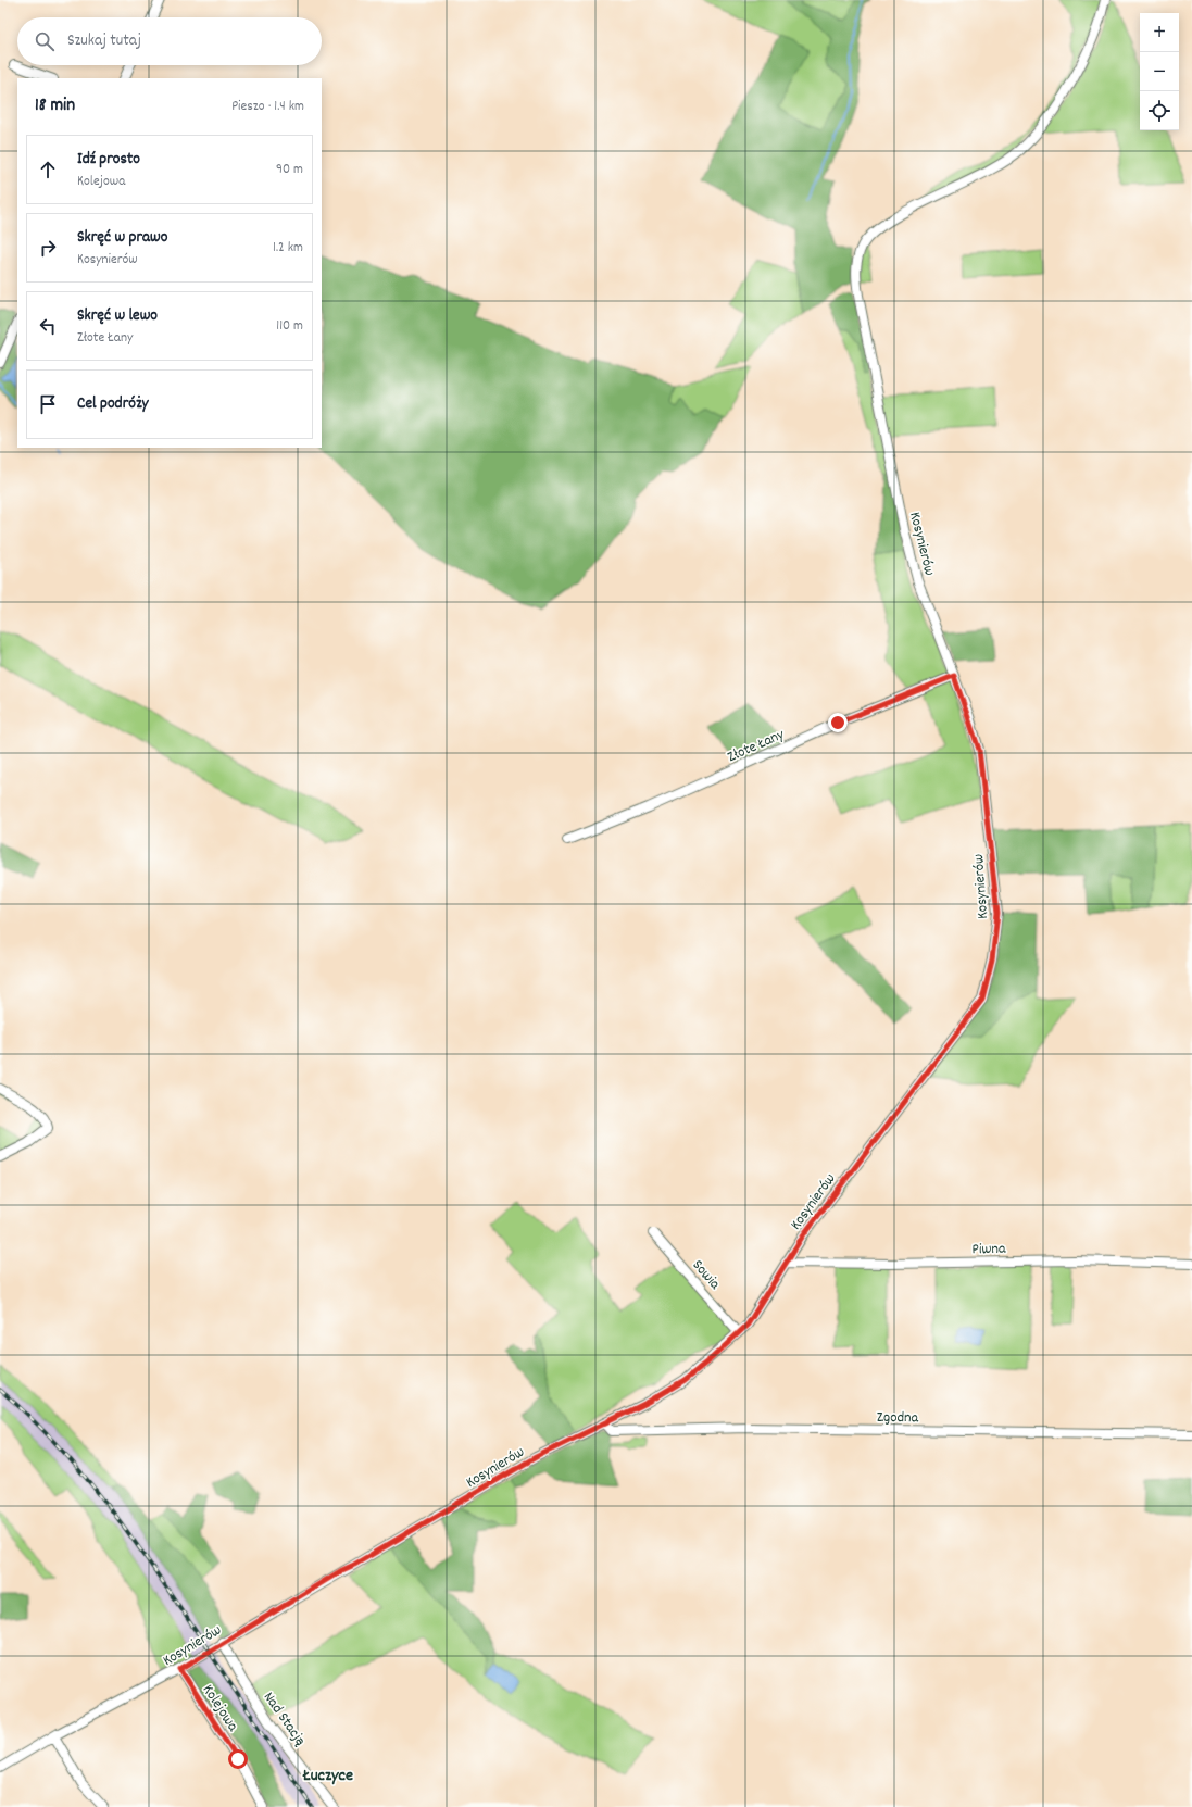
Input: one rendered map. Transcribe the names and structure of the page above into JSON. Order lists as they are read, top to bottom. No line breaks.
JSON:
{"streets":{"street":["Kosynierów","Złote Łany","Piwna","Sowia","Zgodna","Kolejowa","Nad Stacją"]},"crossings":[["Kosynierów","Złote Łany"],["Kosynierów","Piwna"],["Kosynierów","Sowia"],["Kosynierów","Zgodna"],["Kosynierów","Kolejowa"],["Kosynierów","Nad Stacją"]],"districts":["Łuczyce"],"page":{"map_buttons":["+","−"],"search":"Szukaj tutaj","heading":["18 min","Pieszo · 1.4 km"],"list":[["Idź prosto","Kolejowa","90 m"],["Skręć w prawo","Kosynierów","1.2 km"],["Skręć w lewo","Złote Łany","110 m"],"Cel podróży"]}}
